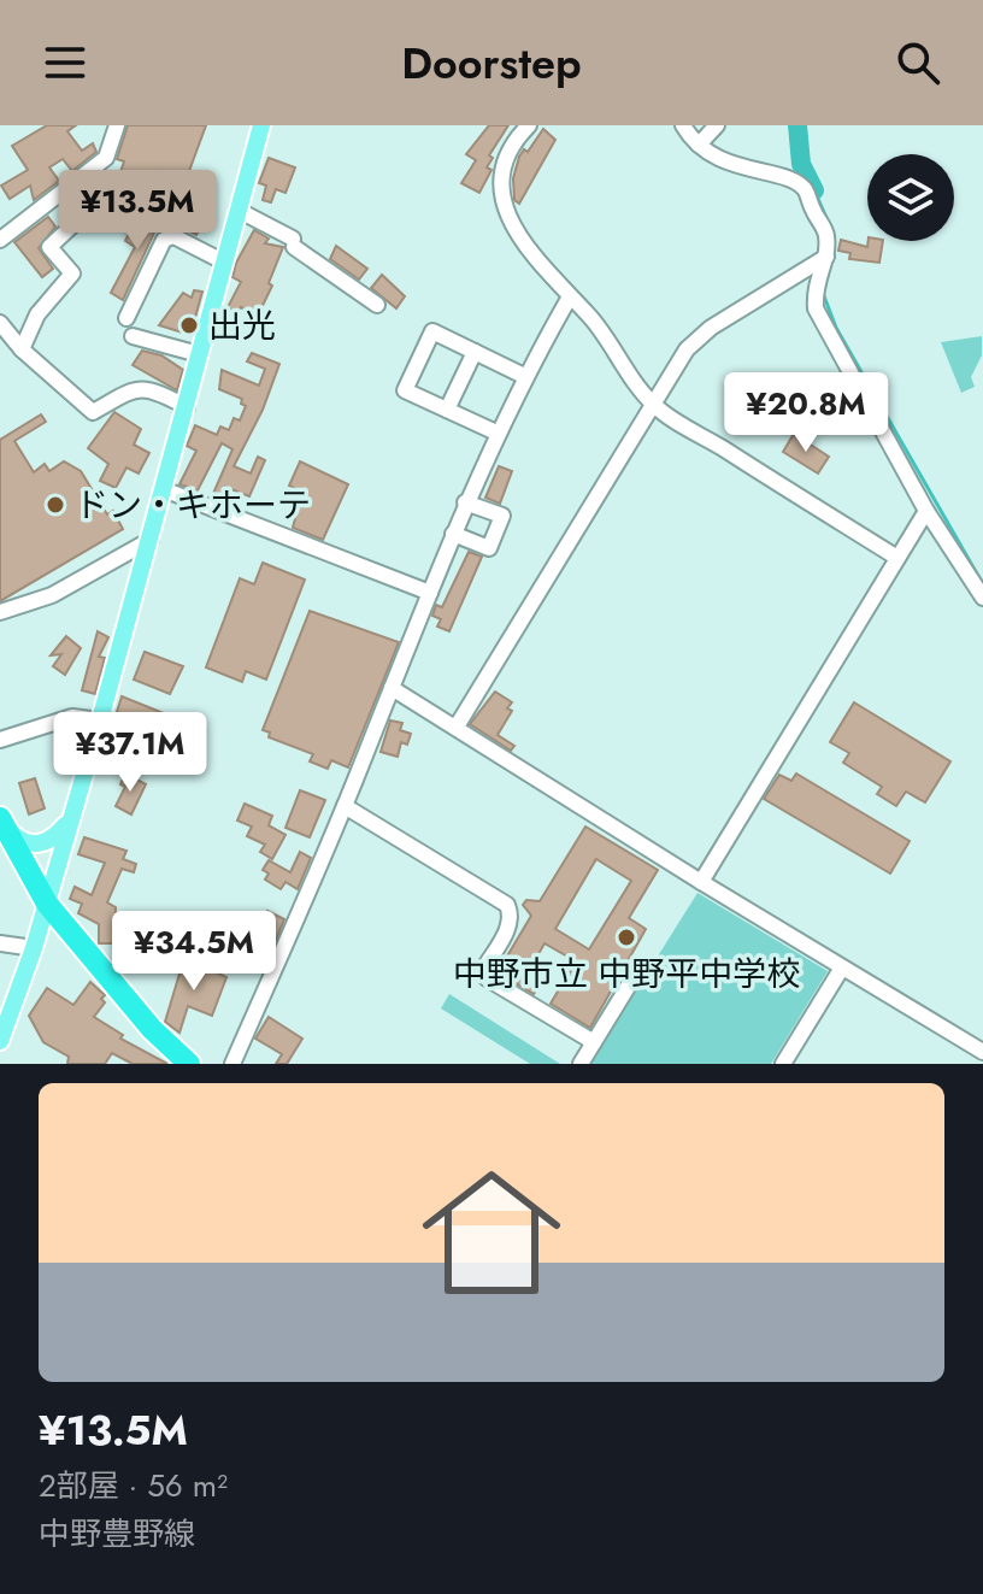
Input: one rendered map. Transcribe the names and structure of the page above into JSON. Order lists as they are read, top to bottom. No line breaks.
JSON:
{"places":["出光","ドン・キホーテ","中野市立 中野平中学校"],"page":{"header":"Doorstep","price":["¥13.5M","¥20.8M","¥37.1M","¥34.5M"],"list":[{"name":"¥13.5M","note":"2部屋 · 56 m² · 中野豊野線"}]}}
